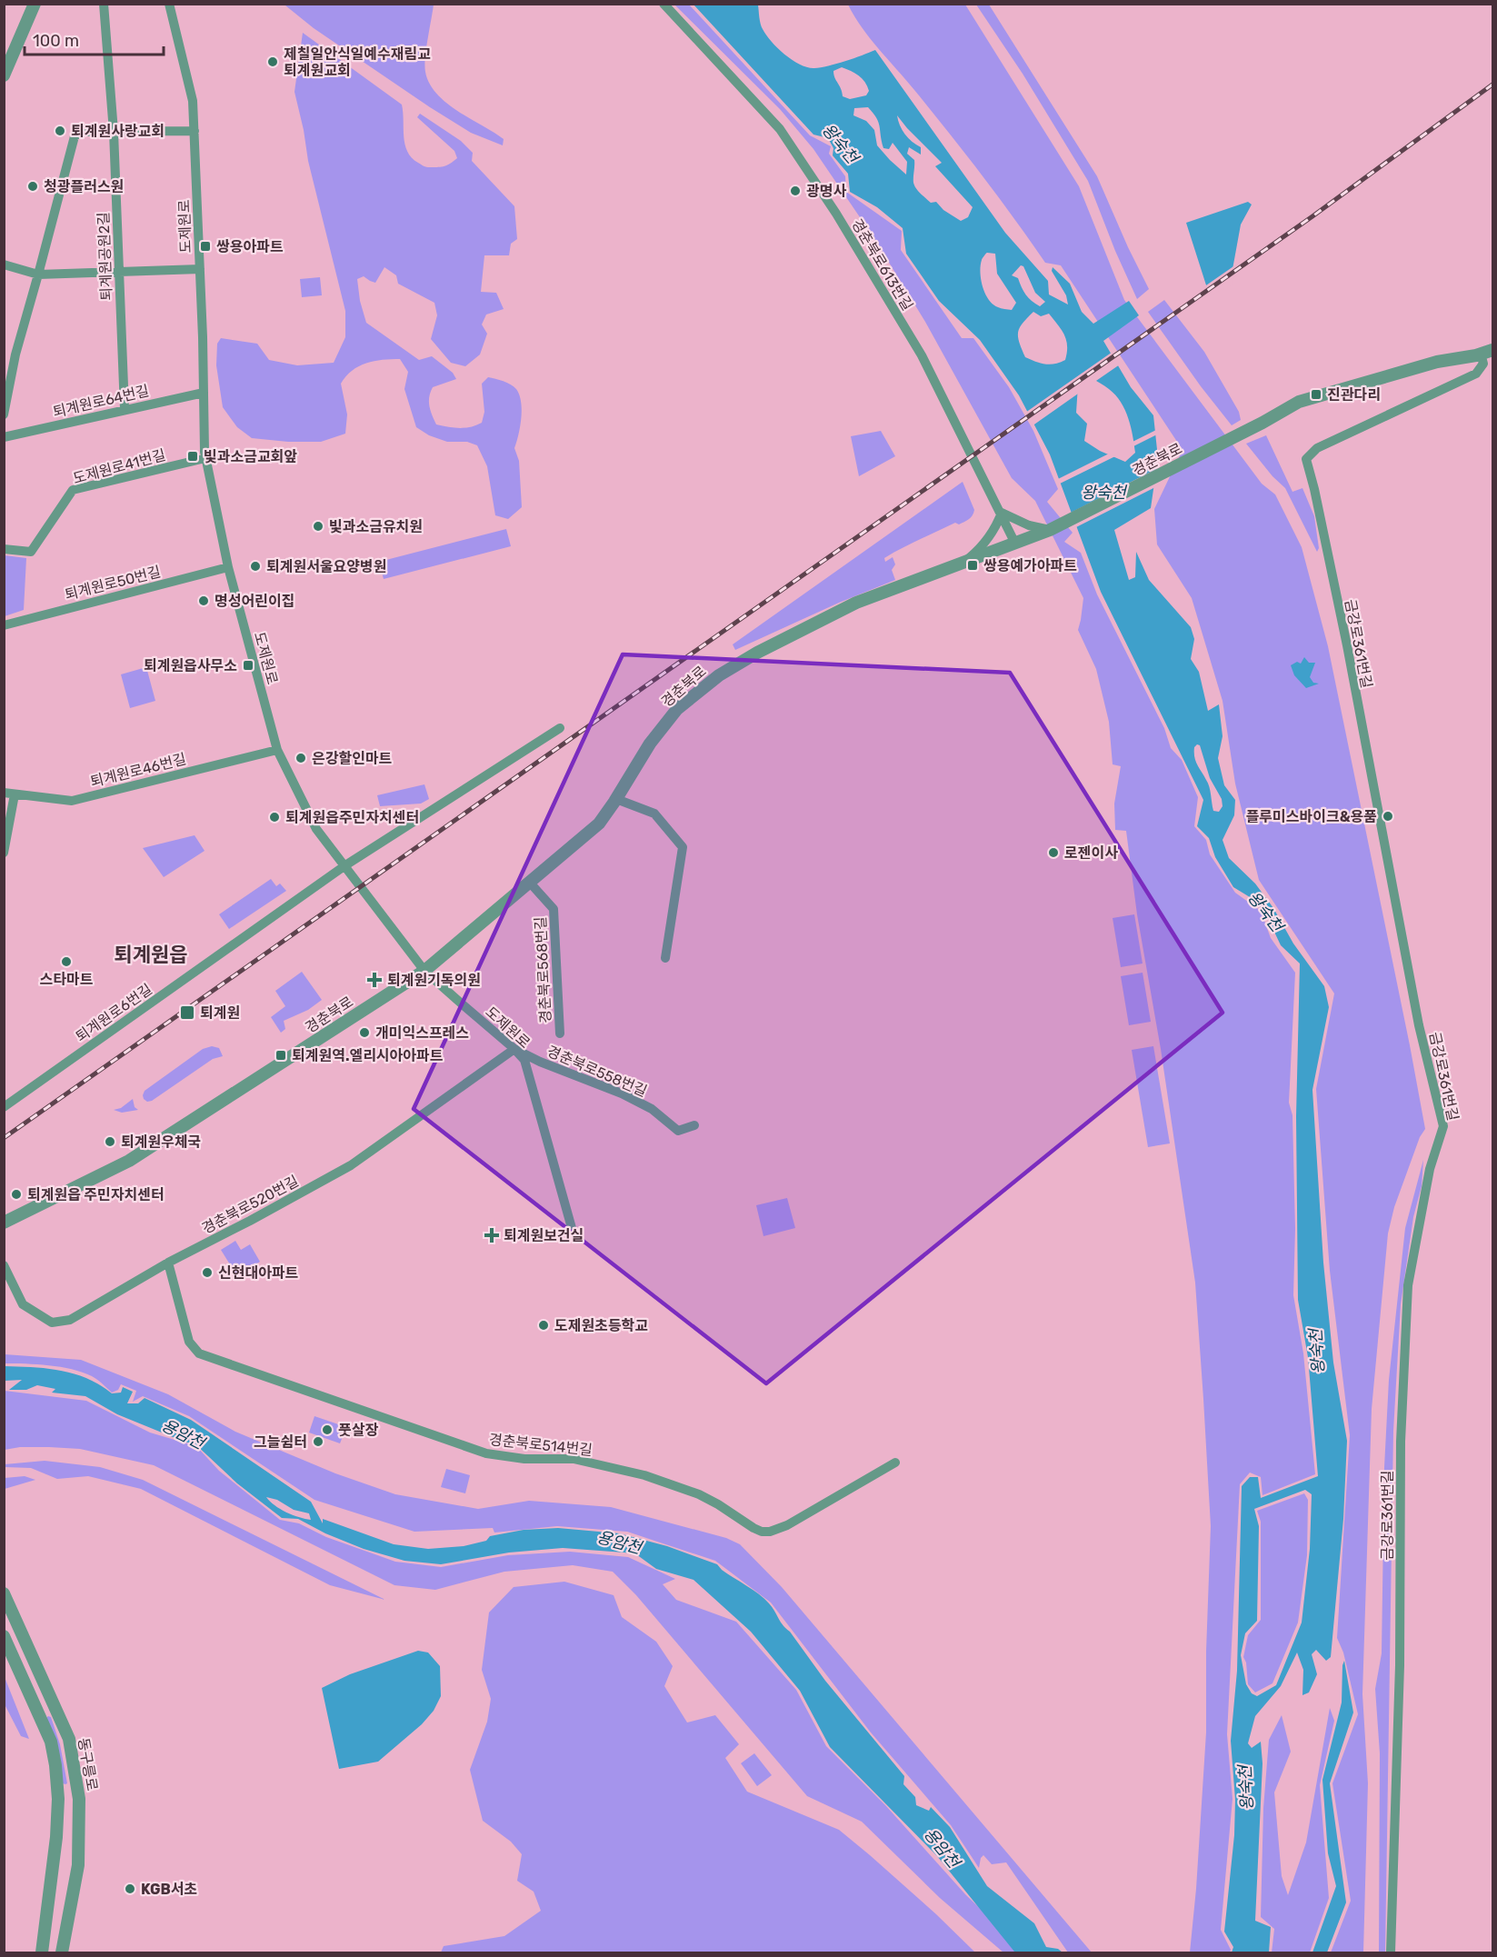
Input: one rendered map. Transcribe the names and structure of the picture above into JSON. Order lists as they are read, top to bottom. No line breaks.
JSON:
{"streets":{"street":["도제원로","퇴계원공원2길","경춘북로613번길","퇴계원로64번길","경춘북로","도제원로41번길","퇴계원로50번길","금강로361번길","퇴계원로46번길","경춘북로568번길","퇴계원로6번길","경춘북로558번길","경춘북로520번길","경춘북로514번길","동구릉로"]},"crossings":[["도제원로","퇴계원로64번길"],["도제원로","경춘북로"],["도제원로","도제원로41번길"],["도제원로","퇴계원로50번길"],["도제원로","퇴계원로46번길"],["도제원로","퇴계원로6번길"],["도제원로","경춘북로558번길"],["도제원로","경춘북로520번길"],["퇴계원공원2길","퇴계원로64번길"],["경춘북로613번길","경춘북로"],["경춘북로","금강로361번길"],["경춘북로","경춘북로568번길"],["경춘북로558번길","경춘북로520번길"],["경춘북로520번길","경춘북로514번길"]],"districts":["퇴계원읍"],"water":["왕숙천","용암천"],"places":{"other":["제칠일안식일예수재림교 퇴계원교회","퇴계원사랑교회","청광플러스원","광명사","빛과소금유치원","퇴계원서울요양병원","명성어린이집","은강할인마트","플루미스바이크&용품","퇴계원읍주민자치센터","로젠이사","스타마트","개미익스프레스","퇴계원우체국","퇴계원읍 주민자치센터","신현대아파트","도제원초등학교","풋살장","그늘쉼터","KGB서초"],"transit":["쌍용아파트","진관다리","빛과소금교회앞","쌍용예가아파트","퇴계원읍사무소","퇴계원","퇴계원역.엘리시아아파트"],"health":["퇴계원기독의원","퇴계원보건실"]},"scale_bar":"100 m"}
